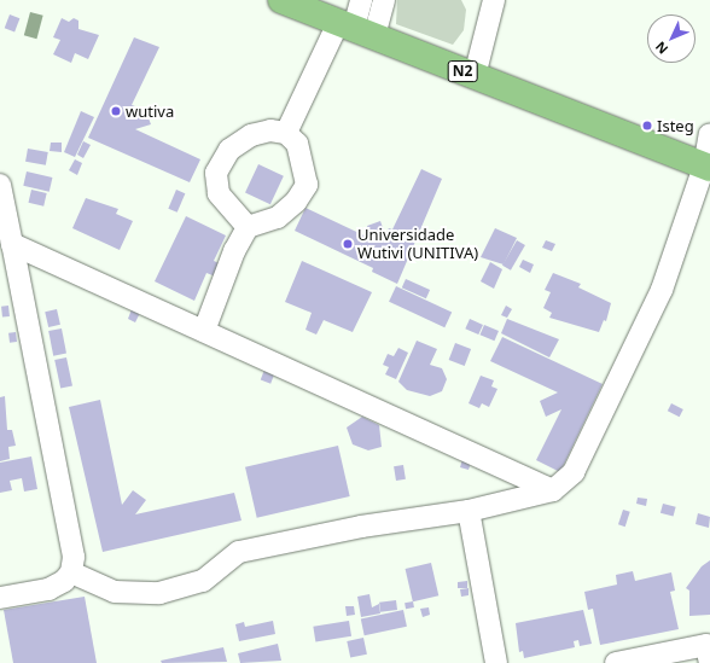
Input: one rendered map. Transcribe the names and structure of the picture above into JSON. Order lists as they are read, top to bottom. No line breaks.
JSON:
{"streets":{"main road":["N2"]},"places":["wutiva","Isteg","Universidade Wutivi (UNITIVA)"],"north":"bottom left"}
